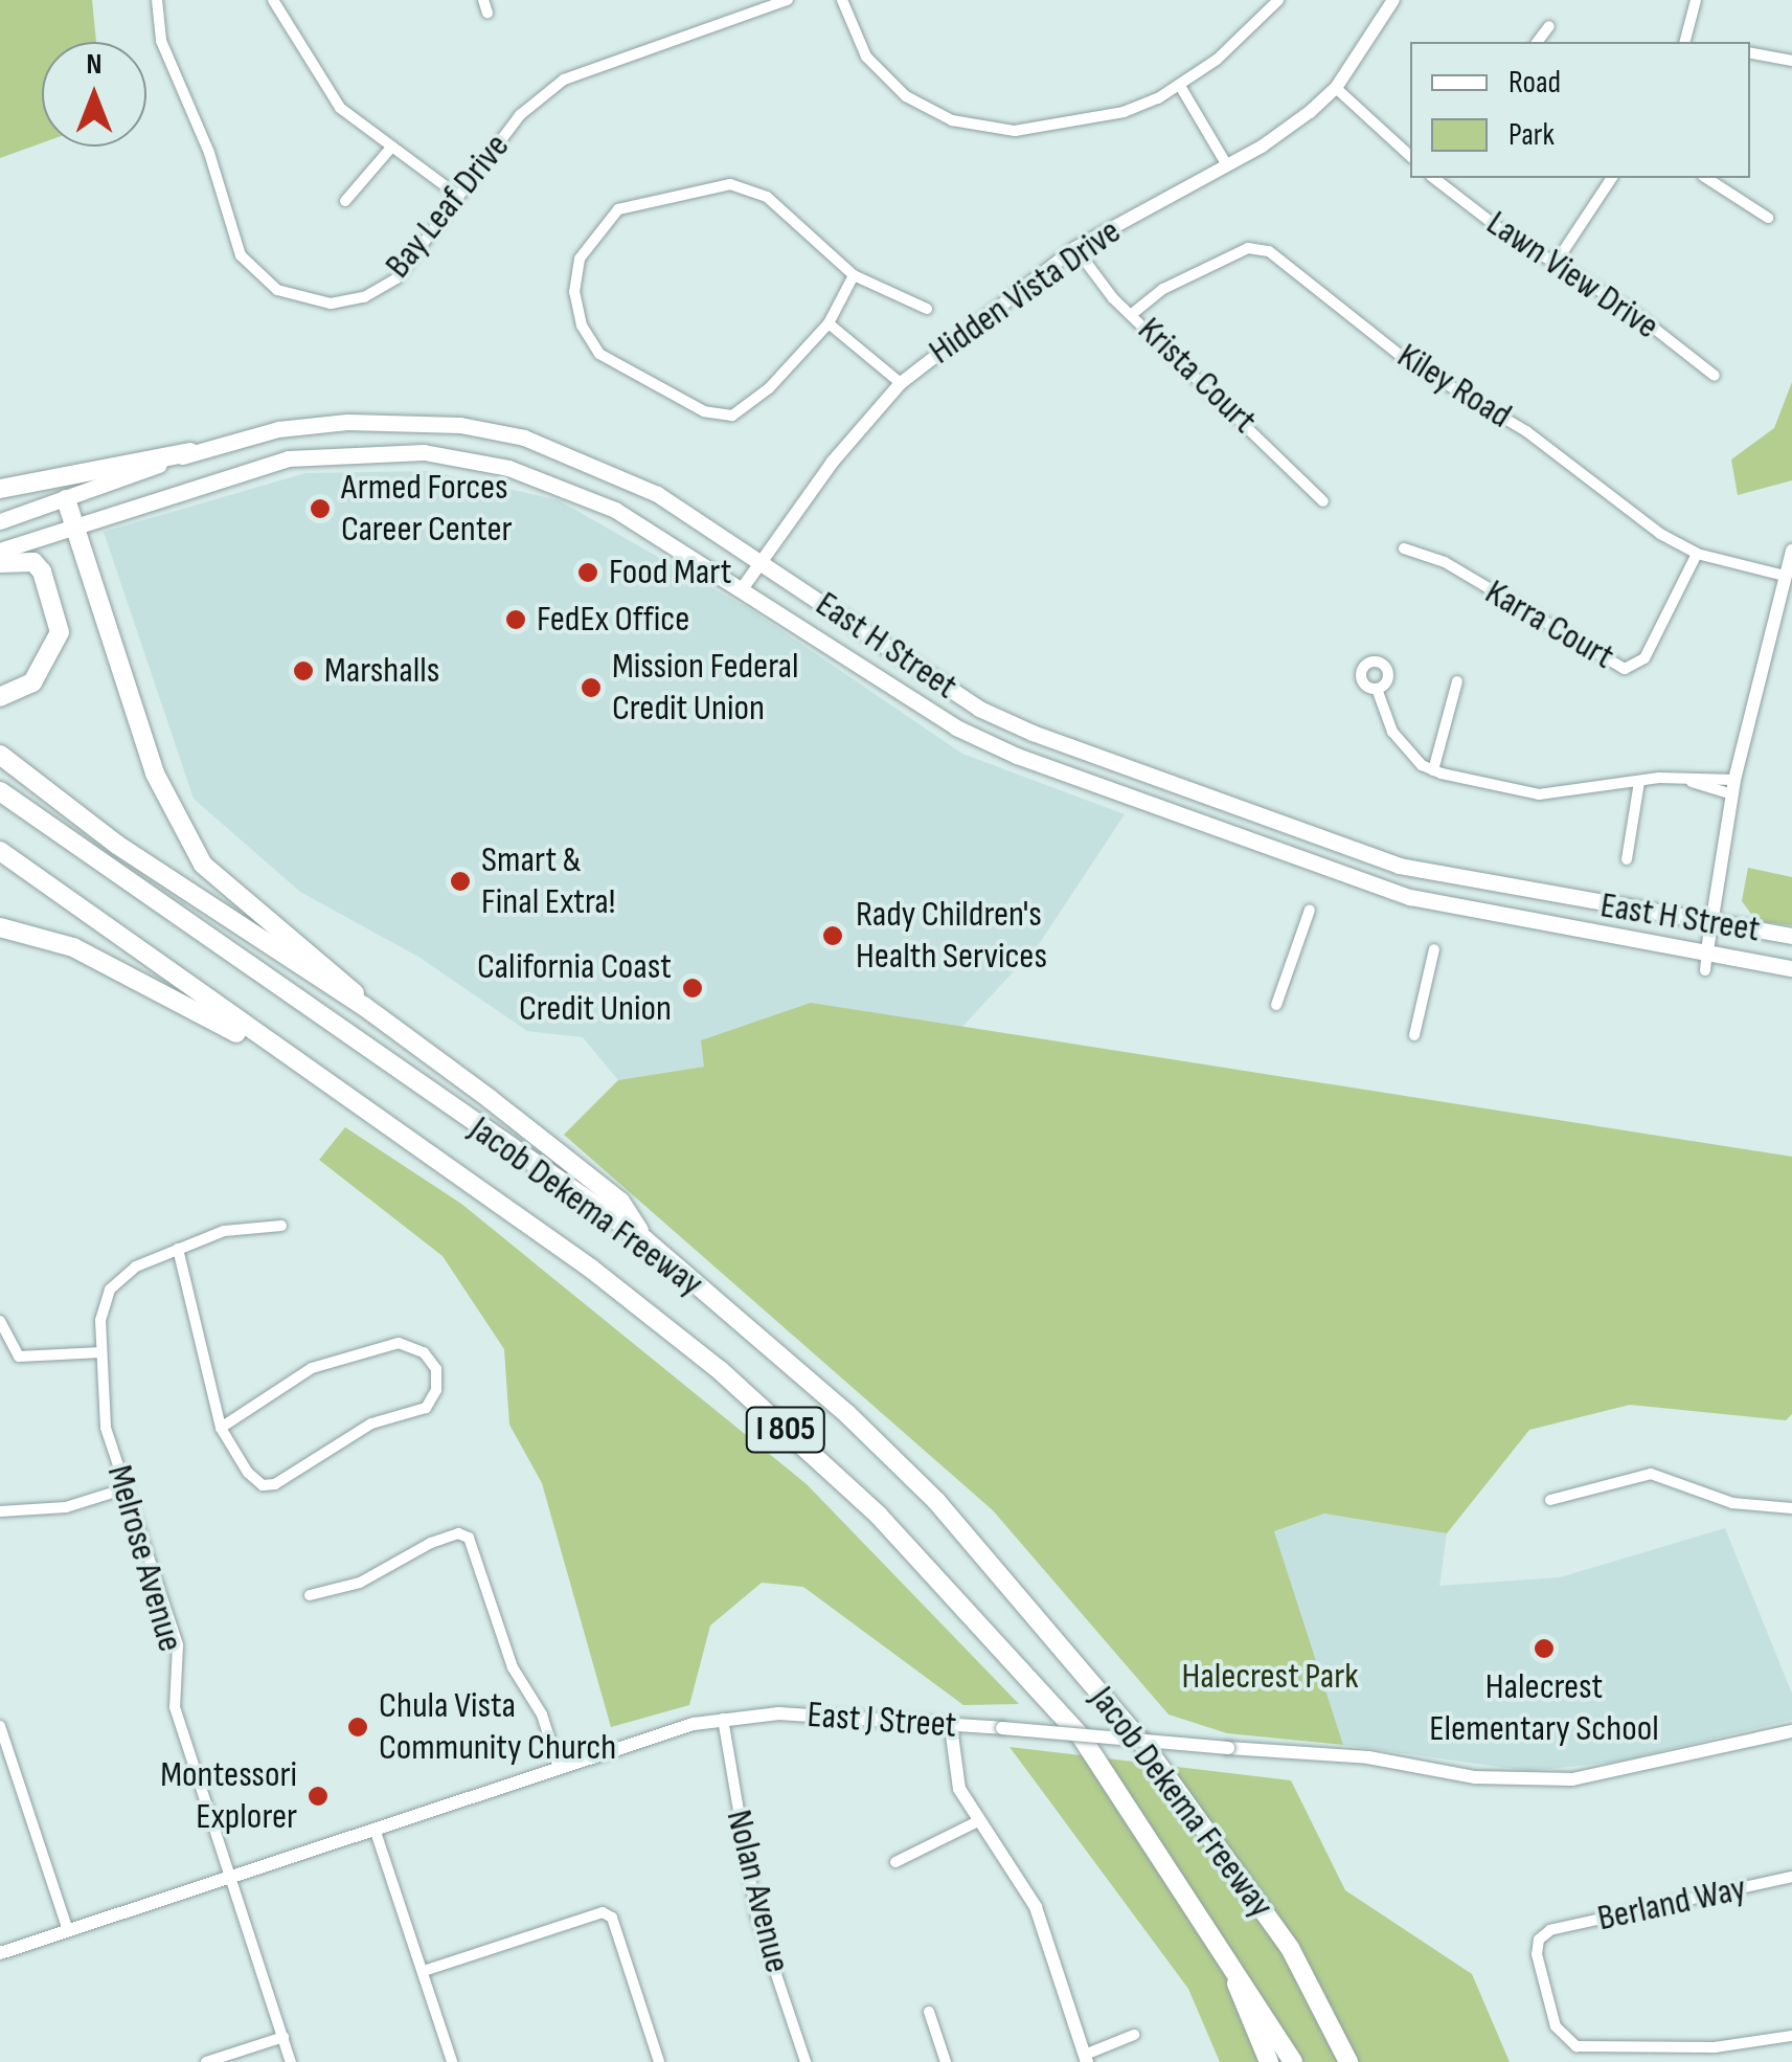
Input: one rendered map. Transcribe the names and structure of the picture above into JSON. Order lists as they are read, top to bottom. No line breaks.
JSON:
{"streets":{"highway":["Jacob Dekema Freeway","I 805"],"main road":["East H Street"],"street":["Bay Leaf Drive","Lawn View Drive","Hidden Vista Drive","Krista Court","Kiley Road","Karra Court","Melrose Avenue","East J Street","Nolan Avenue","Berland Way"]},"crossings":[["Hidden Vista Drive","Krista Court"],["Hidden Vista Drive","East H Street"],["Krista Court","Kiley Road"],["Kiley Road","Karra Court"],["Melrose Avenue","East J Street"],["East J Street","Nolan Avenue"]],"parks":["Halecrest Park"],"places":["Armed Forces Career Center","Food Mart","FedEx Office","Marshalls","Mission Federal Credit Union","Smart & Final Extra!","Rady Children's Health Services","California Coast Credit Union","Halecrest Elementary School","Chula Vista Community Church","Montessori Explorer"],"legend":["Road","Park"],"north":"top"}
